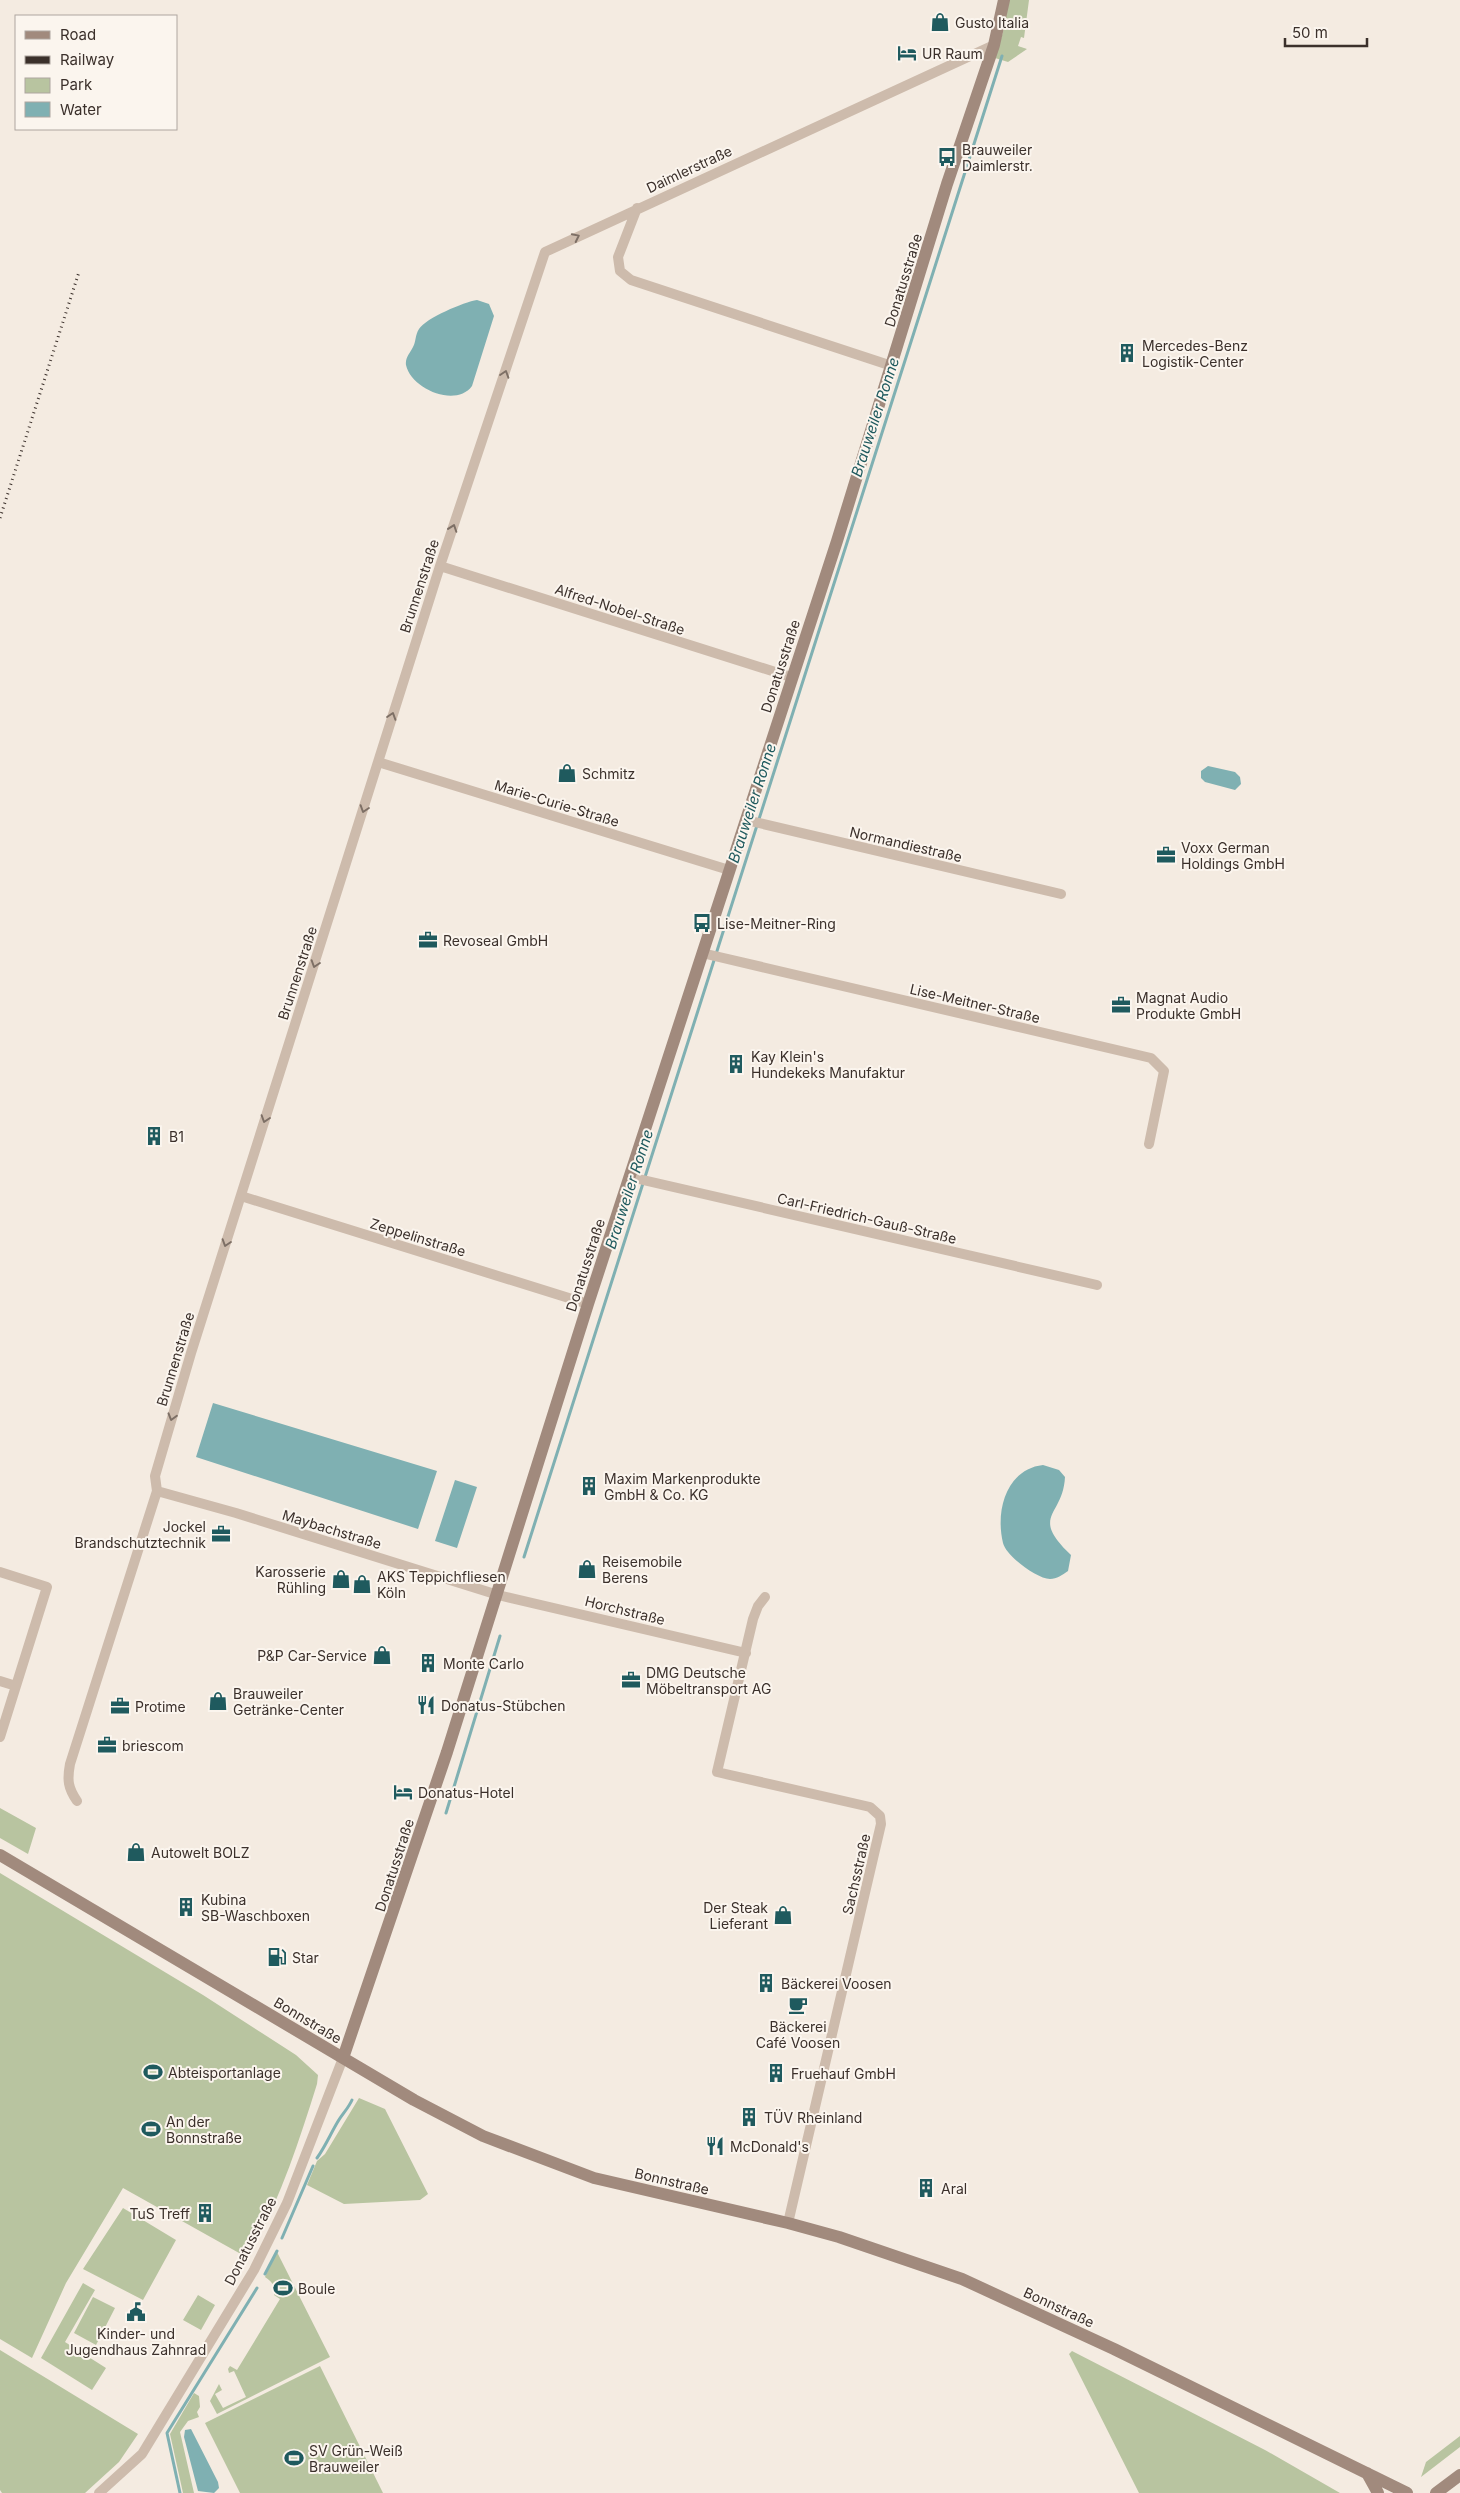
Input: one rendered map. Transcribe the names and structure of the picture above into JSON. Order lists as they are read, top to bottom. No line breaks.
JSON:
{"streets":{"street":["Daimlerstraße","Donatusstraße","Brunnenstraße","Alfred-Nobel-Straße","Marie-Curie-Straße","Normandiestraße","Lise-Meitner-Straße","Carl-Friedrich-Gauß-Straße","Zeppelinstraße","Maybachstraße","Horchstraße","Sachsstraße","Bonnstraße"]},"crossings":[["Daimlerstraße","Donatusstraße"],["Daimlerstraße","Brunnenstraße"],["Donatusstraße","Alfred-Nobel-Straße"],["Donatusstraße","Marie-Curie-Straße"],["Donatusstraße","Normandiestraße"],["Donatusstraße","Lise-Meitner-Straße"],["Donatusstraße","Carl-Friedrich-Gauß-Straße"],["Donatusstraße","Zeppelinstraße"],["Donatusstraße","Maybachstraße"],["Donatusstraße","Horchstraße"],["Donatusstraße","Bonnstraße"],["Brunnenstraße","Alfred-Nobel-Straße"],["Brunnenstraße","Marie-Curie-Straße"],["Brunnenstraße","Zeppelinstraße"],["Brunnenstraße","Maybachstraße"],["Maybachstraße","Horchstraße"],["Horchstraße","Sachsstraße"],["Sachsstraße","Bonnstraße"]],"water":["Brauweiler Ronne"],"places":{"shop":["Gusto Italia","Schmitz","Reisemobile Berens","Karosserie Rühling","AKS Teppichfliesen Köln","P&P Car-Service","Brauweiler Getränke-Center","Autowelt BOLZ","Der Steak Lieferant"],"hotel":["UR Raum","Donatus-Hotel"],"bus stop":["Brauweiler Daimlerstr.","Lise-Meitner-Ring"],"building":["Mercedes-Benz Logistik-Center","Kay Klein's Hundekeks Manufaktur","B1","Maxim Markenprodukte GmbH & Co. KG","Monte Carlo","Kubina SB-Waschboxen","Bäckerei Voosen","Fruehauf GmbH","TÜV Rheinland","Aral","TuS Treff"],"office":["Voxx German Holdings GmbH","Revoseal GmbH","Magnat Audio Produkte GmbH","Jockel Brandschutztechnik","DMG Deutsche Möbeltransport AG","Protime","briescom"],"restaurant":["Donatus-Stübchen","McDonald's"],"fuel station":["Star"],"cafe":["Bäckerei Café Voosen"],"sports":["Abteisportanlage","An der Bonnstraße","Boule","SV Grün-Weiß Brauweiler"],"public building":["Kinder- und Jugendhaus Zahnrad"]},"legend":["Road","Railway","Park","Water"],"scale_bar":"50 m"}
